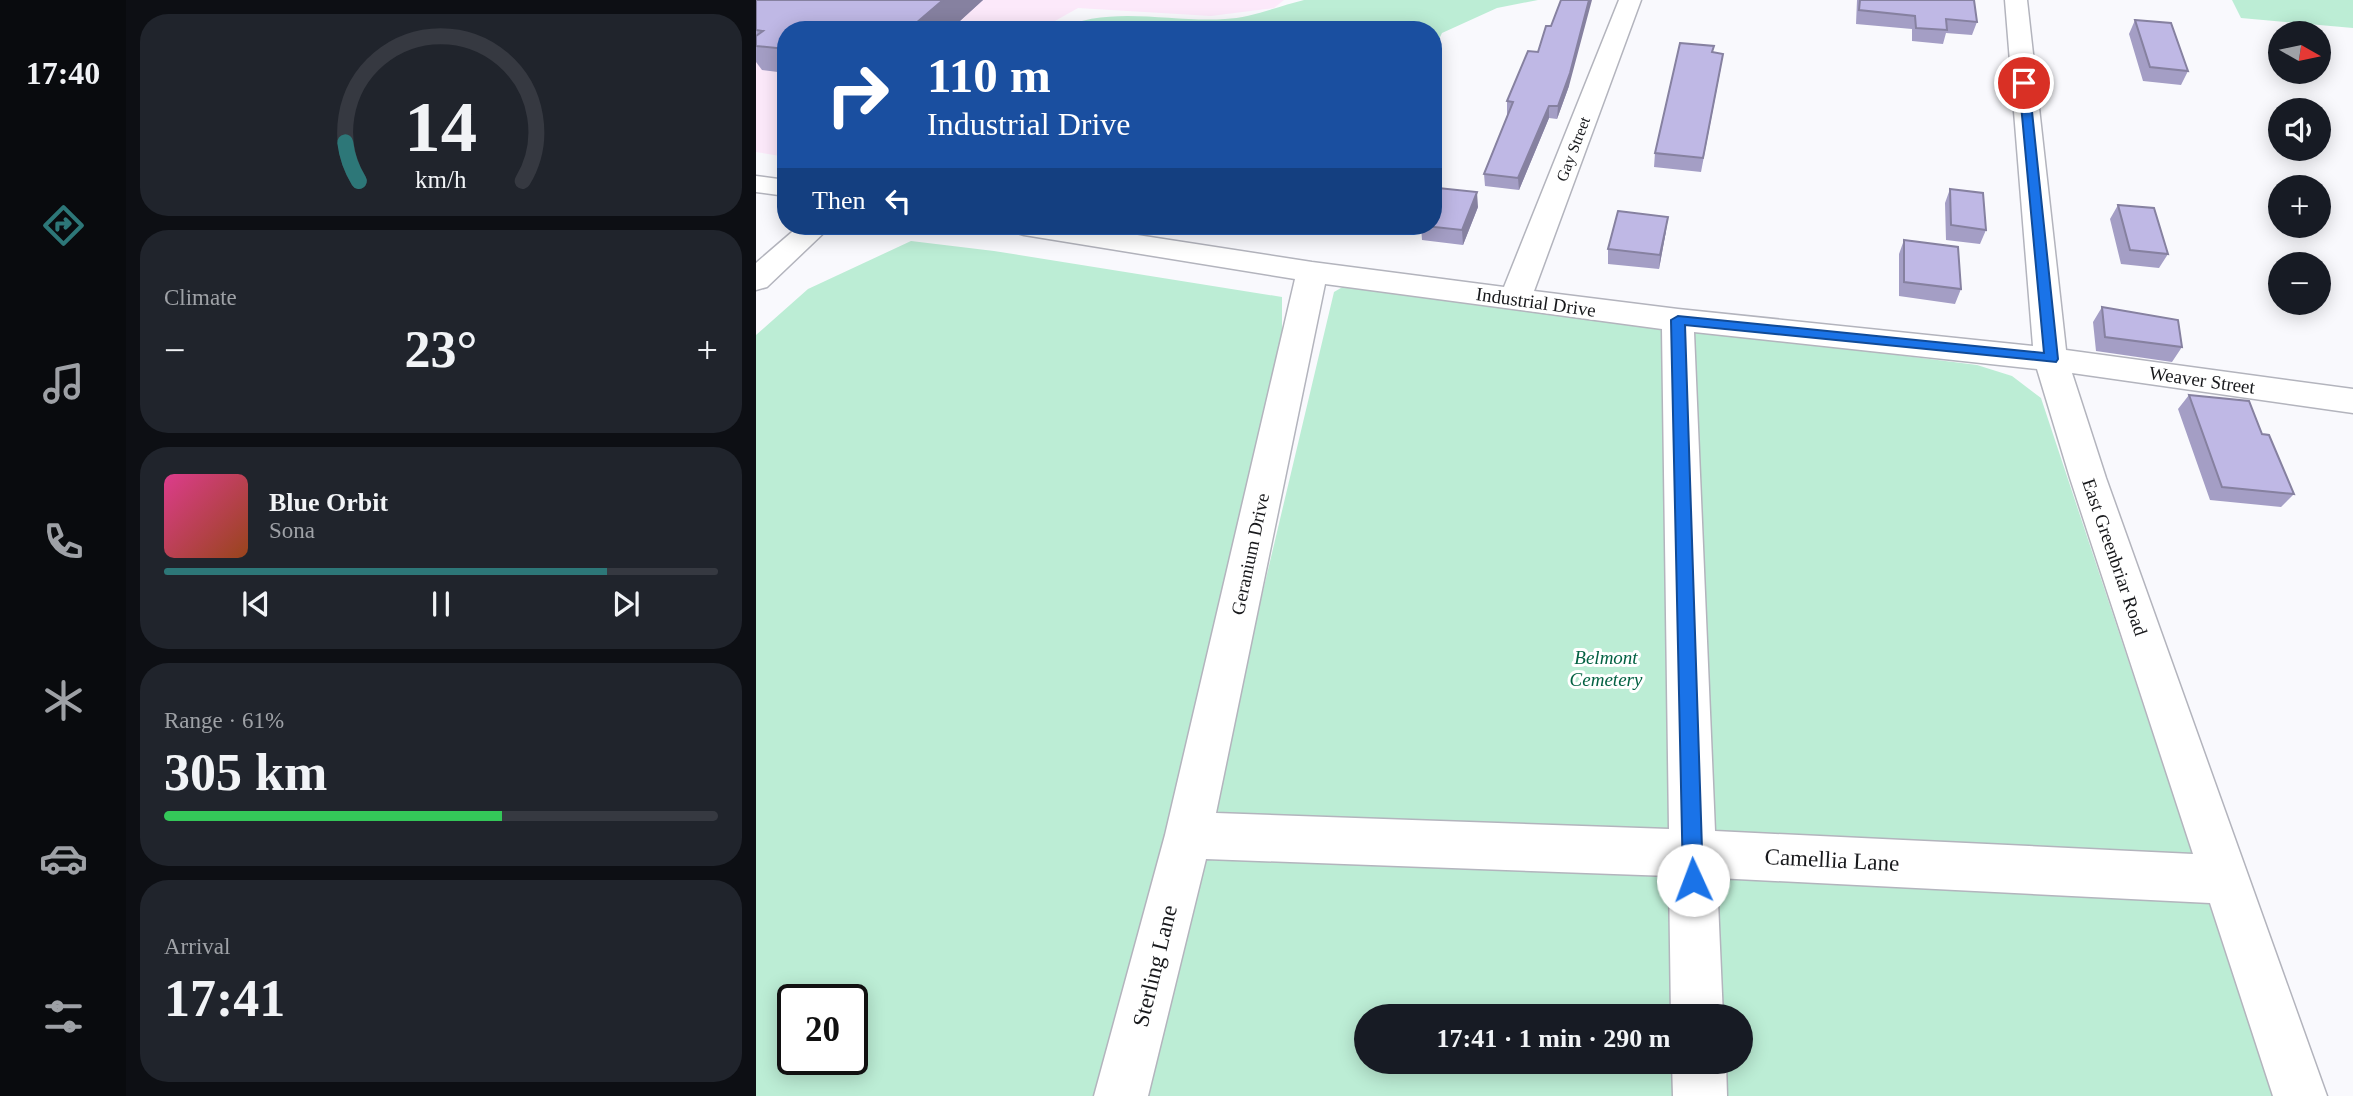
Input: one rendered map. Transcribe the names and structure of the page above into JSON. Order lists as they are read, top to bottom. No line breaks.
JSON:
{"streets":{"street":["Gay Street","Industrial Drive","Weaver Street","Geranium Drive","East Greenbriar Road","Camellia Lane","Sterling Lane"]},"crossings":[["Gay Street","Industrial Drive"],["Industrial Drive","Weaver Street"],["Industrial Drive","Geranium Drive"],["Industrial Drive","East Greenbriar Road"],["Weaver Street","East Greenbriar Road"],["Geranium Drive","Camellia Lane"],["Geranium Drive","Sterling Lane"],["East Greenbriar Road","Camellia Lane"],["Camellia Lane","Sterling Lane"]],"parks":["Belmont Cemetery"],"north":"right","page":{"tabs":"17:40","map_buttons":["+","−"],"turn":["110 m","Industrial Drive"],"then":"Then","tile":["Climate",["Range · 61%","305 km"],["Arrival","17:41"]],"heat":["−","23°","+"],"song":["Blue Orbit","Sona"],"limit":"20","trip":"17:41 · 1 min · 290 m","gauge":["14","km/h"]}}
